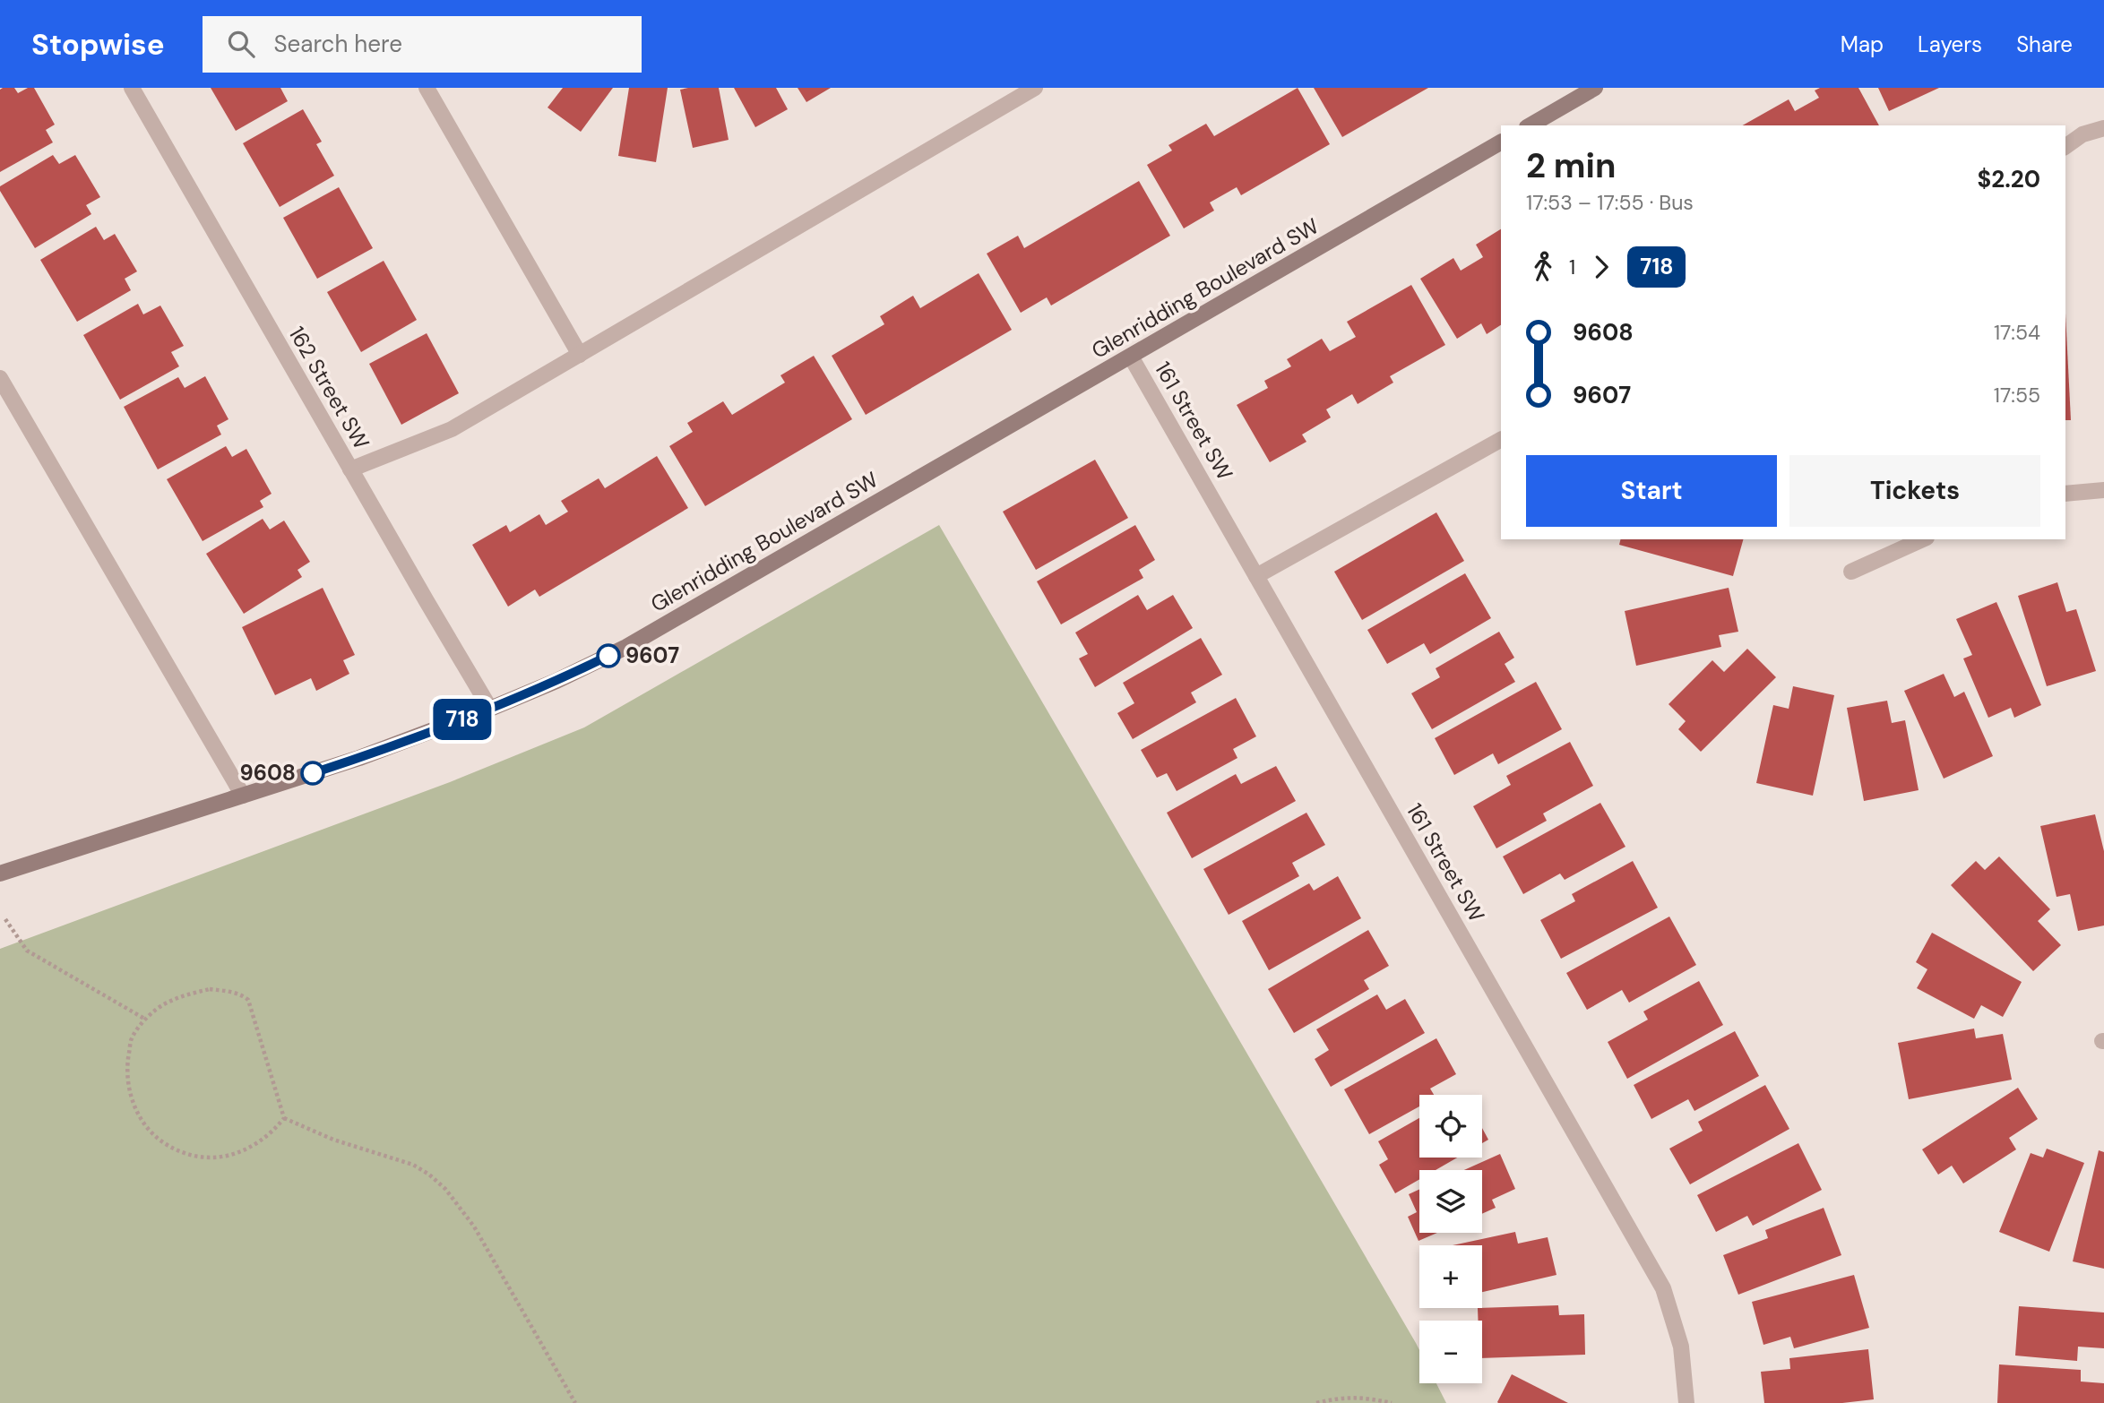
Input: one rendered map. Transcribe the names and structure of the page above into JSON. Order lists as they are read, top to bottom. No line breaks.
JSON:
{"streets":{"street":["Glenridding Boulevard SW","162 Street SW","161 Street SW"]},"crossings":[["Glenridding Boulevard SW","162 Street SW"],["Glenridding Boulevard SW","161 Street SW"]],"places":["9607","9608"],"lines":["bus line 718"],"page":{"header":"Stopwise","search":"Search here","nav":["Map","Layers","Share"],"on_map":"718","heading":["2 min","17:53 – 17:55 · Bus","$2.20"],"legs":["1","718"],"list":[{"name":"9608","value":"17:54"},{"name":"9607","value":"17:55"}],"buttons":["Start","Tickets"],"map_buttons":["+","−"]}}
